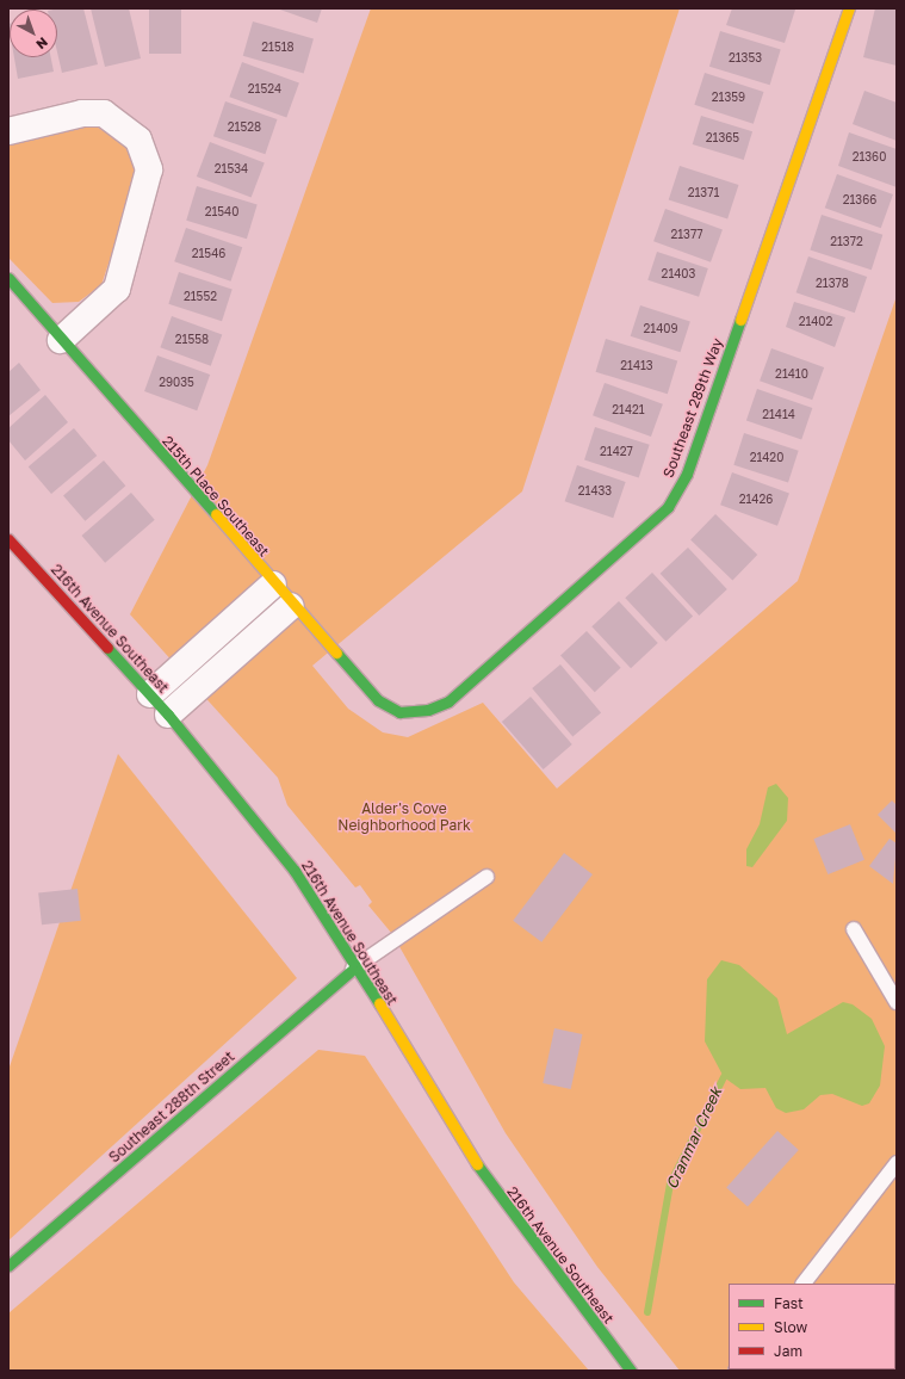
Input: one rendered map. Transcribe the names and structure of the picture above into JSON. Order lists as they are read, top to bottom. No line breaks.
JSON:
{"streets":{"street":["Southeast 289th Way","215th Place Southeast","216th Avenue Southeast","Southeast 288th Street"]},"crossings":[["Southeast 289th Way","215th Place Southeast"],["216th Avenue Southeast","Southeast 288th Street"]],"water":["Cranmar Creek"],"parks":["Alder's Cove Neighborhood Park"],"house_numbers":["21518","21353","21524","21359","21528","21365","21360","21534","21371","21366","21540","21377","21372","21546","21403","21378","21552","21402","21409","21558","21413","21410","29035","21421","21414","21427","21420","21433","21426"],"legend":["Fast","Slow","Jam"],"north":"bottom right"}
